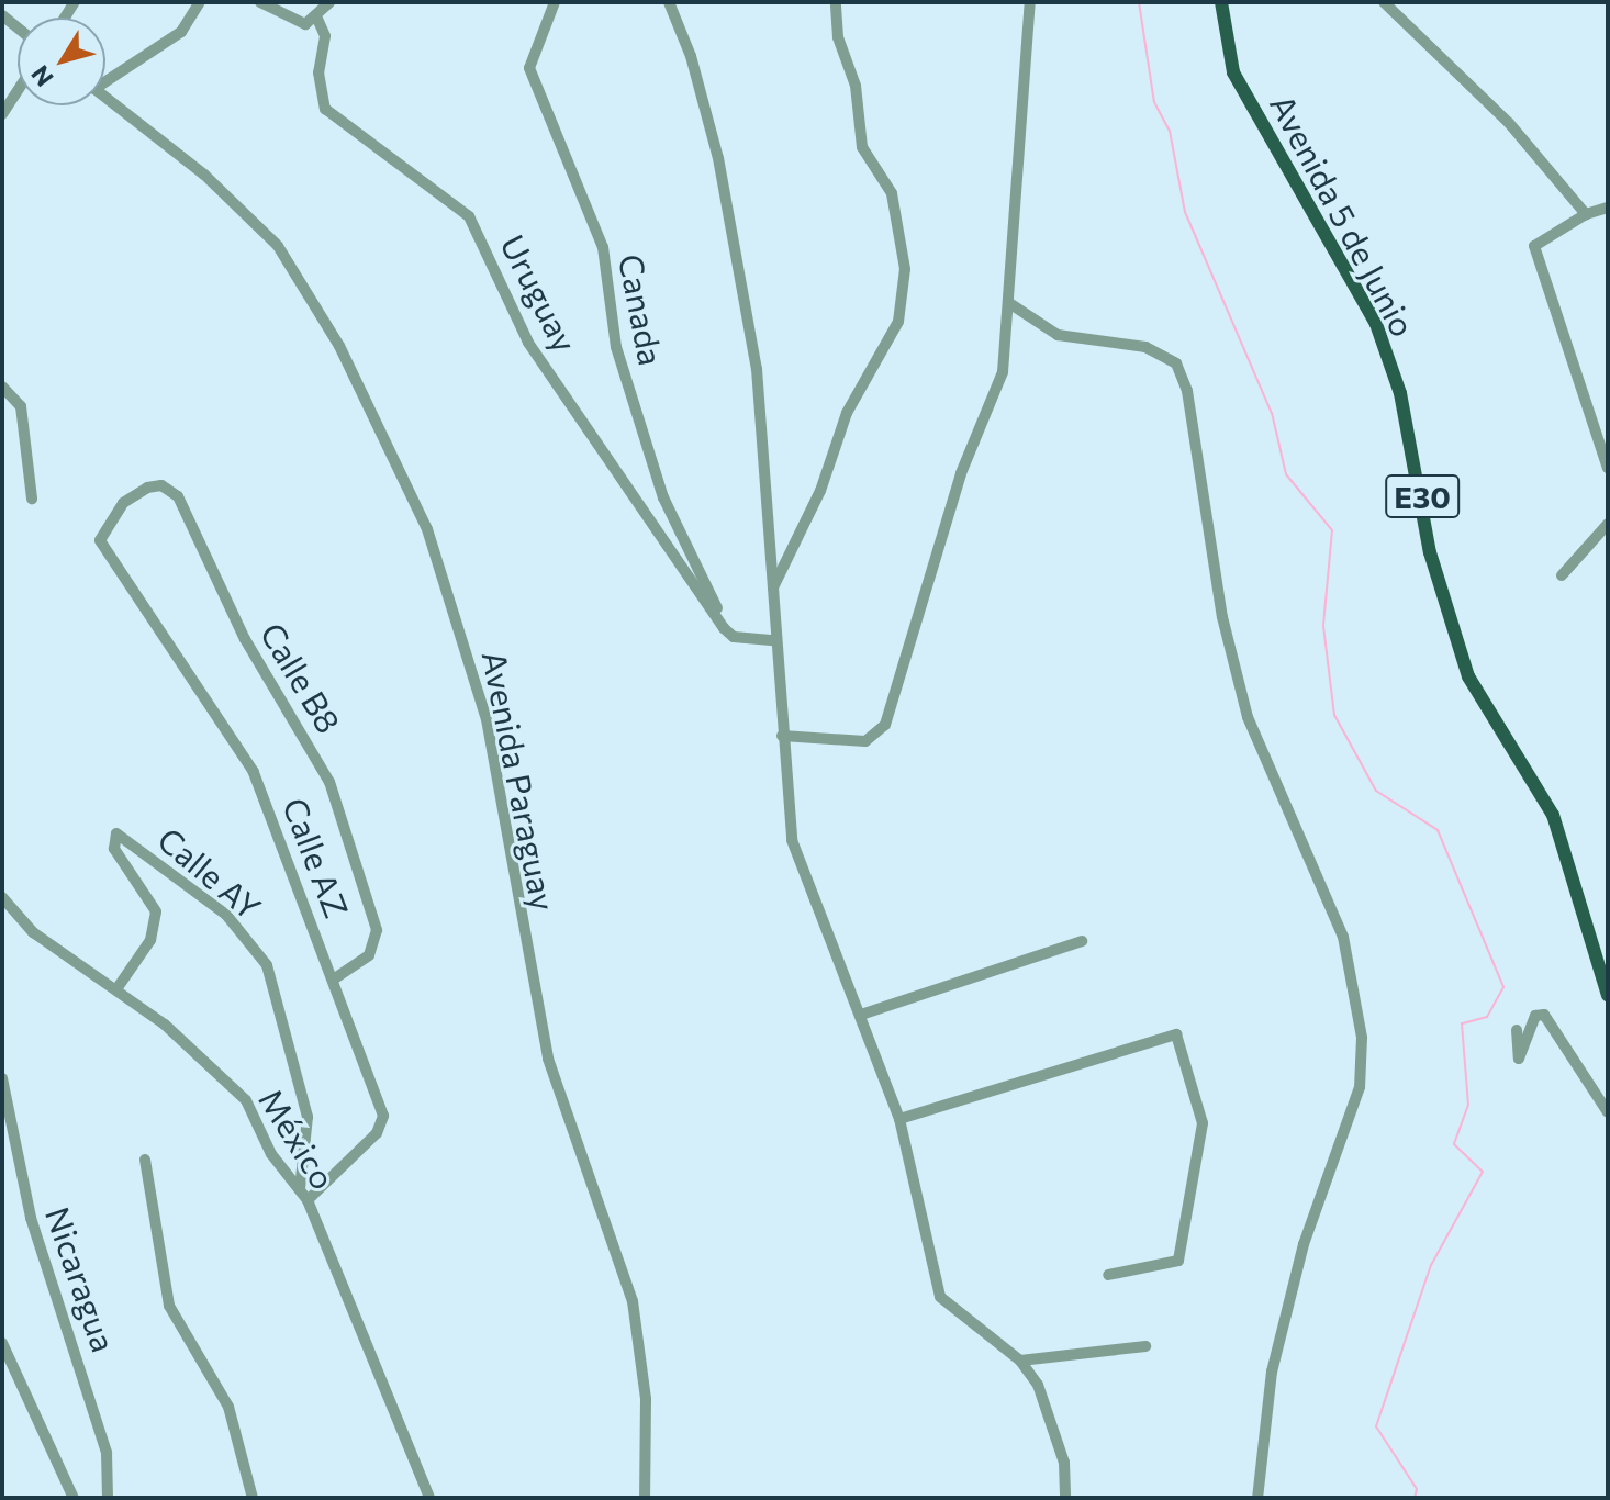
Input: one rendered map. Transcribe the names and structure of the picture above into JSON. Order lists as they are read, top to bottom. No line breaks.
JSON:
{"streets":{"main road":["Avenida 5 de Junio","E30"],"street":["Uruguay","Canada","Calle B8","Avenida Paraguay","Calle AZ","Calle AY","México","Nicaragua"]},"crossings":[["Uruguay","Canada"],["Calle B8","Calle AZ"],["Calle AZ","México"],["Calle AY","México"]],"north":"bottom left"}
